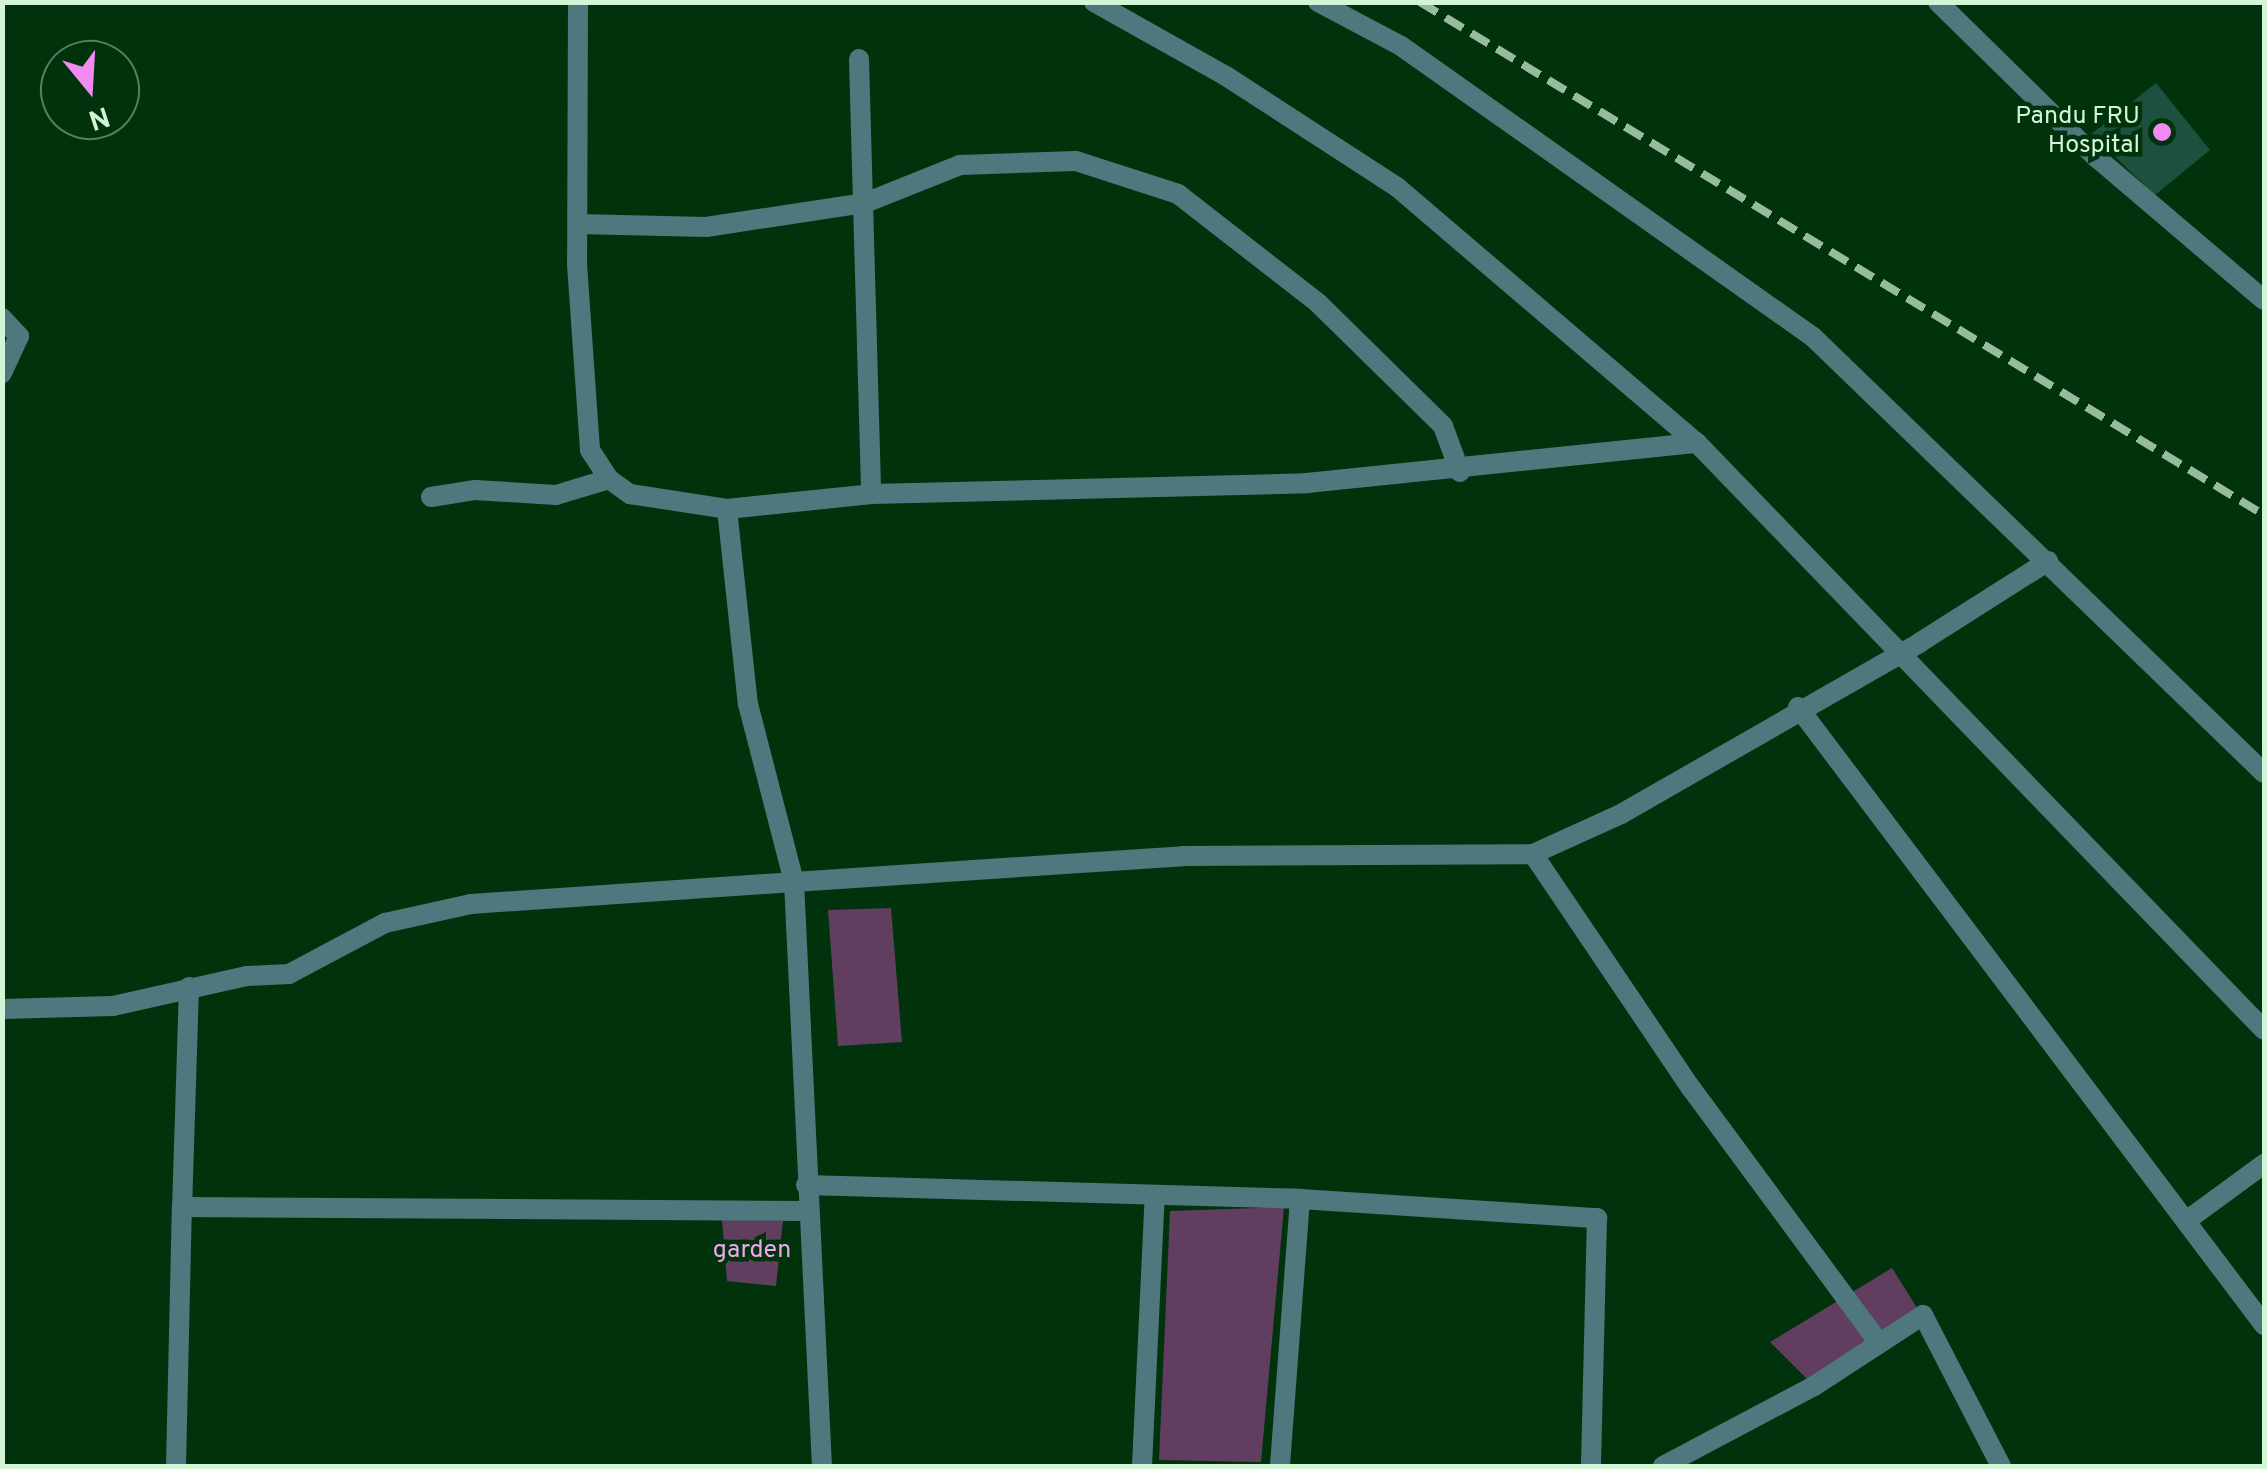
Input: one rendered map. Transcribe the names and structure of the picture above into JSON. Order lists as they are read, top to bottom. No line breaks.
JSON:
{"parks":["garden"],"places":["Pandu FRU Hospital"],"north":"bottom"}
